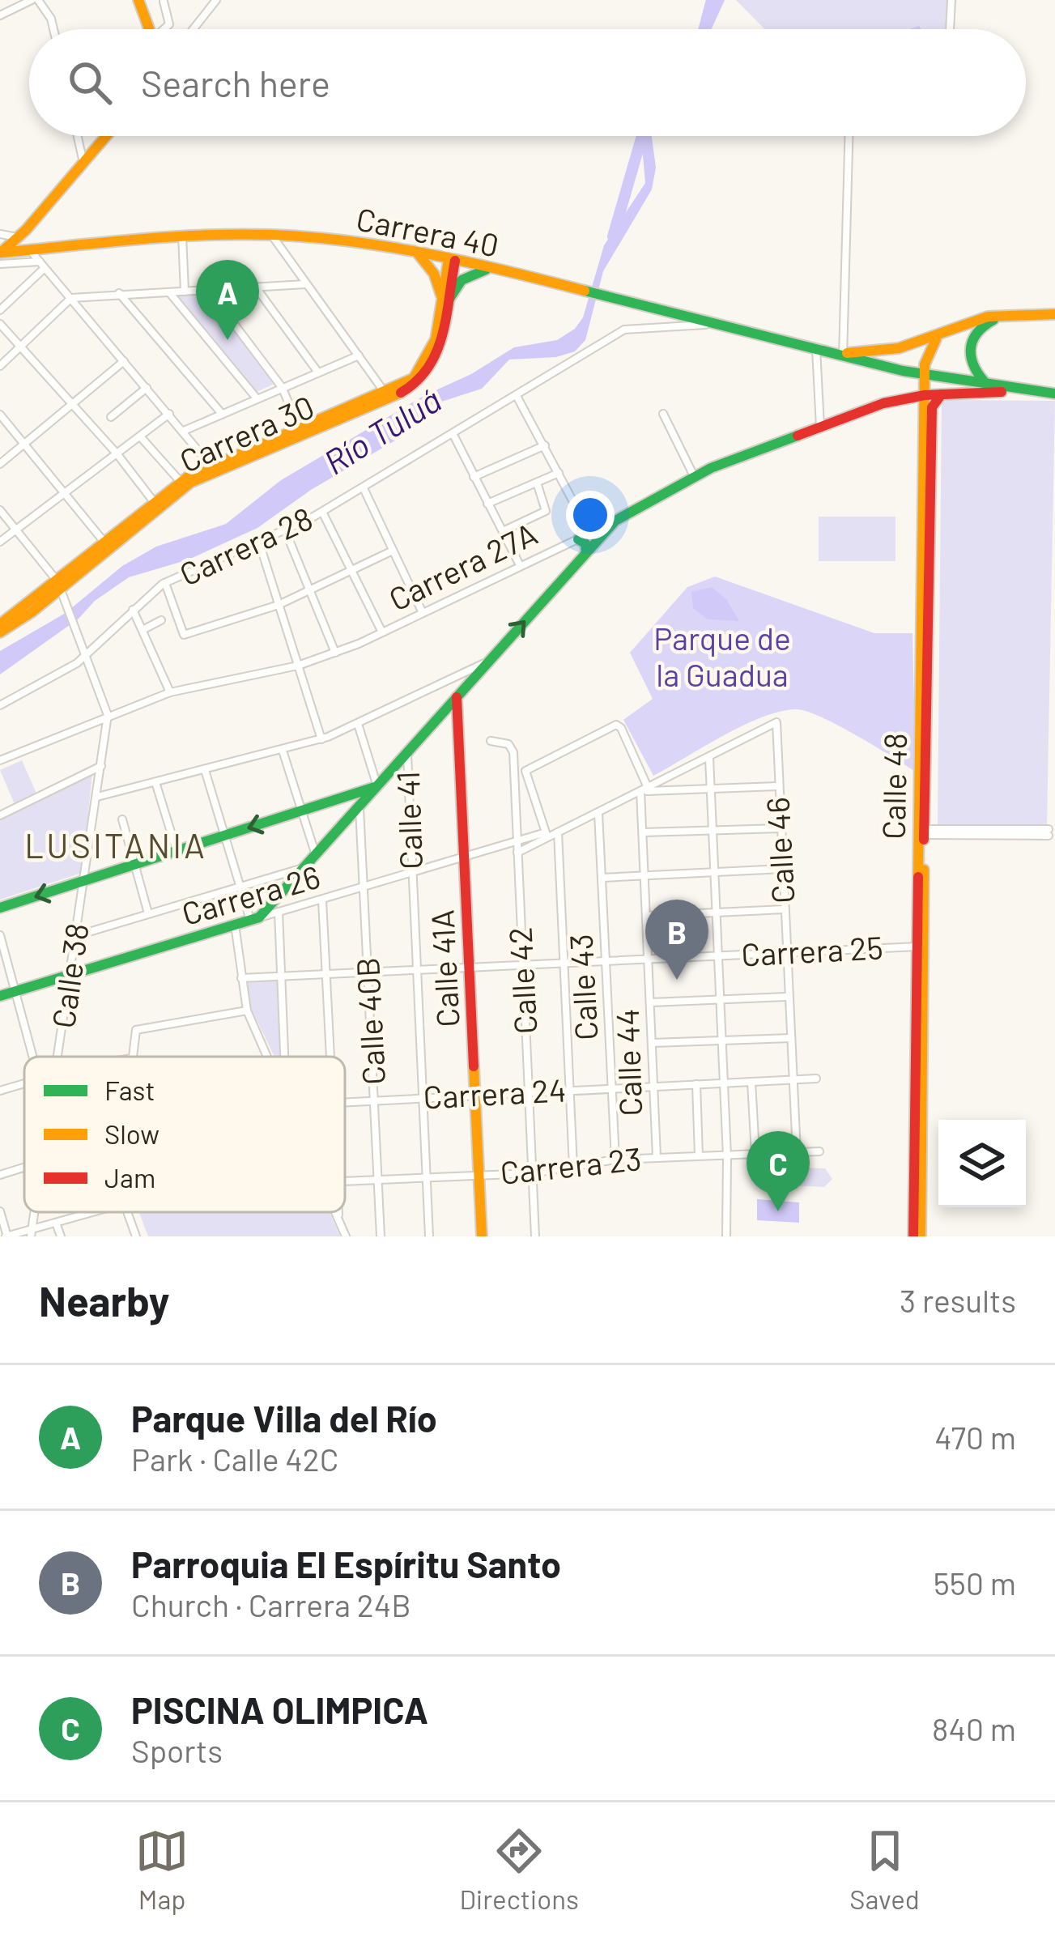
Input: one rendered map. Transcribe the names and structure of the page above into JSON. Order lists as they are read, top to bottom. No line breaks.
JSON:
{"streets":{"main road":["Carrera 40","Carrera 30","Carrera 27A","Calle 48","Carrera 26","Calle 41A"],"street":["Carrera 28","Calle 41","Calle 46","Carrera 25","Calle 38","Calle 42","Calle 43","Calle 40B","Calle 44","Carrera 24","Carrera 23"]},"crossings":[["Carrera 40","Carrera 28"],["Carrera 40","Carrera 27A"],["Carrera 40","Calle 48"],["Carrera 27A","Calle 48"],["Carrera 27A","Calle 38"],["Calle 48","Carrera 25"],["Calle 41","Carrera 26"],["Calle 41","Carrera 25"],["Calle 41","Carrera 24"],["Calle 41","Carrera 23"],["Calle 46","Carrera 26"],["Calle 46","Carrera 25"],["Calle 46","Carrera 24"],["Calle 46","Carrera 23"],["Carrera 26","Calle 41A"],["Carrera 26","Calle 38"],["Carrera 26","Calle 42"],["Carrera 26","Calle 43"],["Carrera 26","Calle 40B"],["Carrera 26","Calle 44"],["Carrera 25","Calle 41A"],["Carrera 25","Calle 42"],["Carrera 25","Calle 43"],["Carrera 25","Calle 40B"],["Carrera 25","Calle 44"],["Calle 41A","Carrera 24"],["Calle 41A","Carrera 23"],["Calle 42","Carrera 24"],["Calle 42","Carrera 23"],["Calle 43","Carrera 24"],["Calle 43","Carrera 23"],["Calle 40B","Carrera 24"],["Calle 40B","Carrera 23"],["Calle 44","Carrera 24"],["Calle 44","Carrera 23"]],"districts":["LUSITANIA"],"water":["Río Tuluá"],"parks":["Parque de la Guadua"],"legend":["Fast","Slow","Jam"],"page":{"search":"Search here","pins":["A","B","C"],"heading":["Nearby","3 results"],"list":[{"mark":"A","name":"Parque Villa del Río","note":"Park · Calle 42C","value":"470 m"},{"mark":"B","name":"Parroquia El Espíritu Santo","note":"Church · Carrera 24B","value":"550 m"},{"mark":"C","name":"PISCINA OLIMPICA","note":"Sports","value":"840 m"}],"nav":["Map","Directions","Saved"]}}
